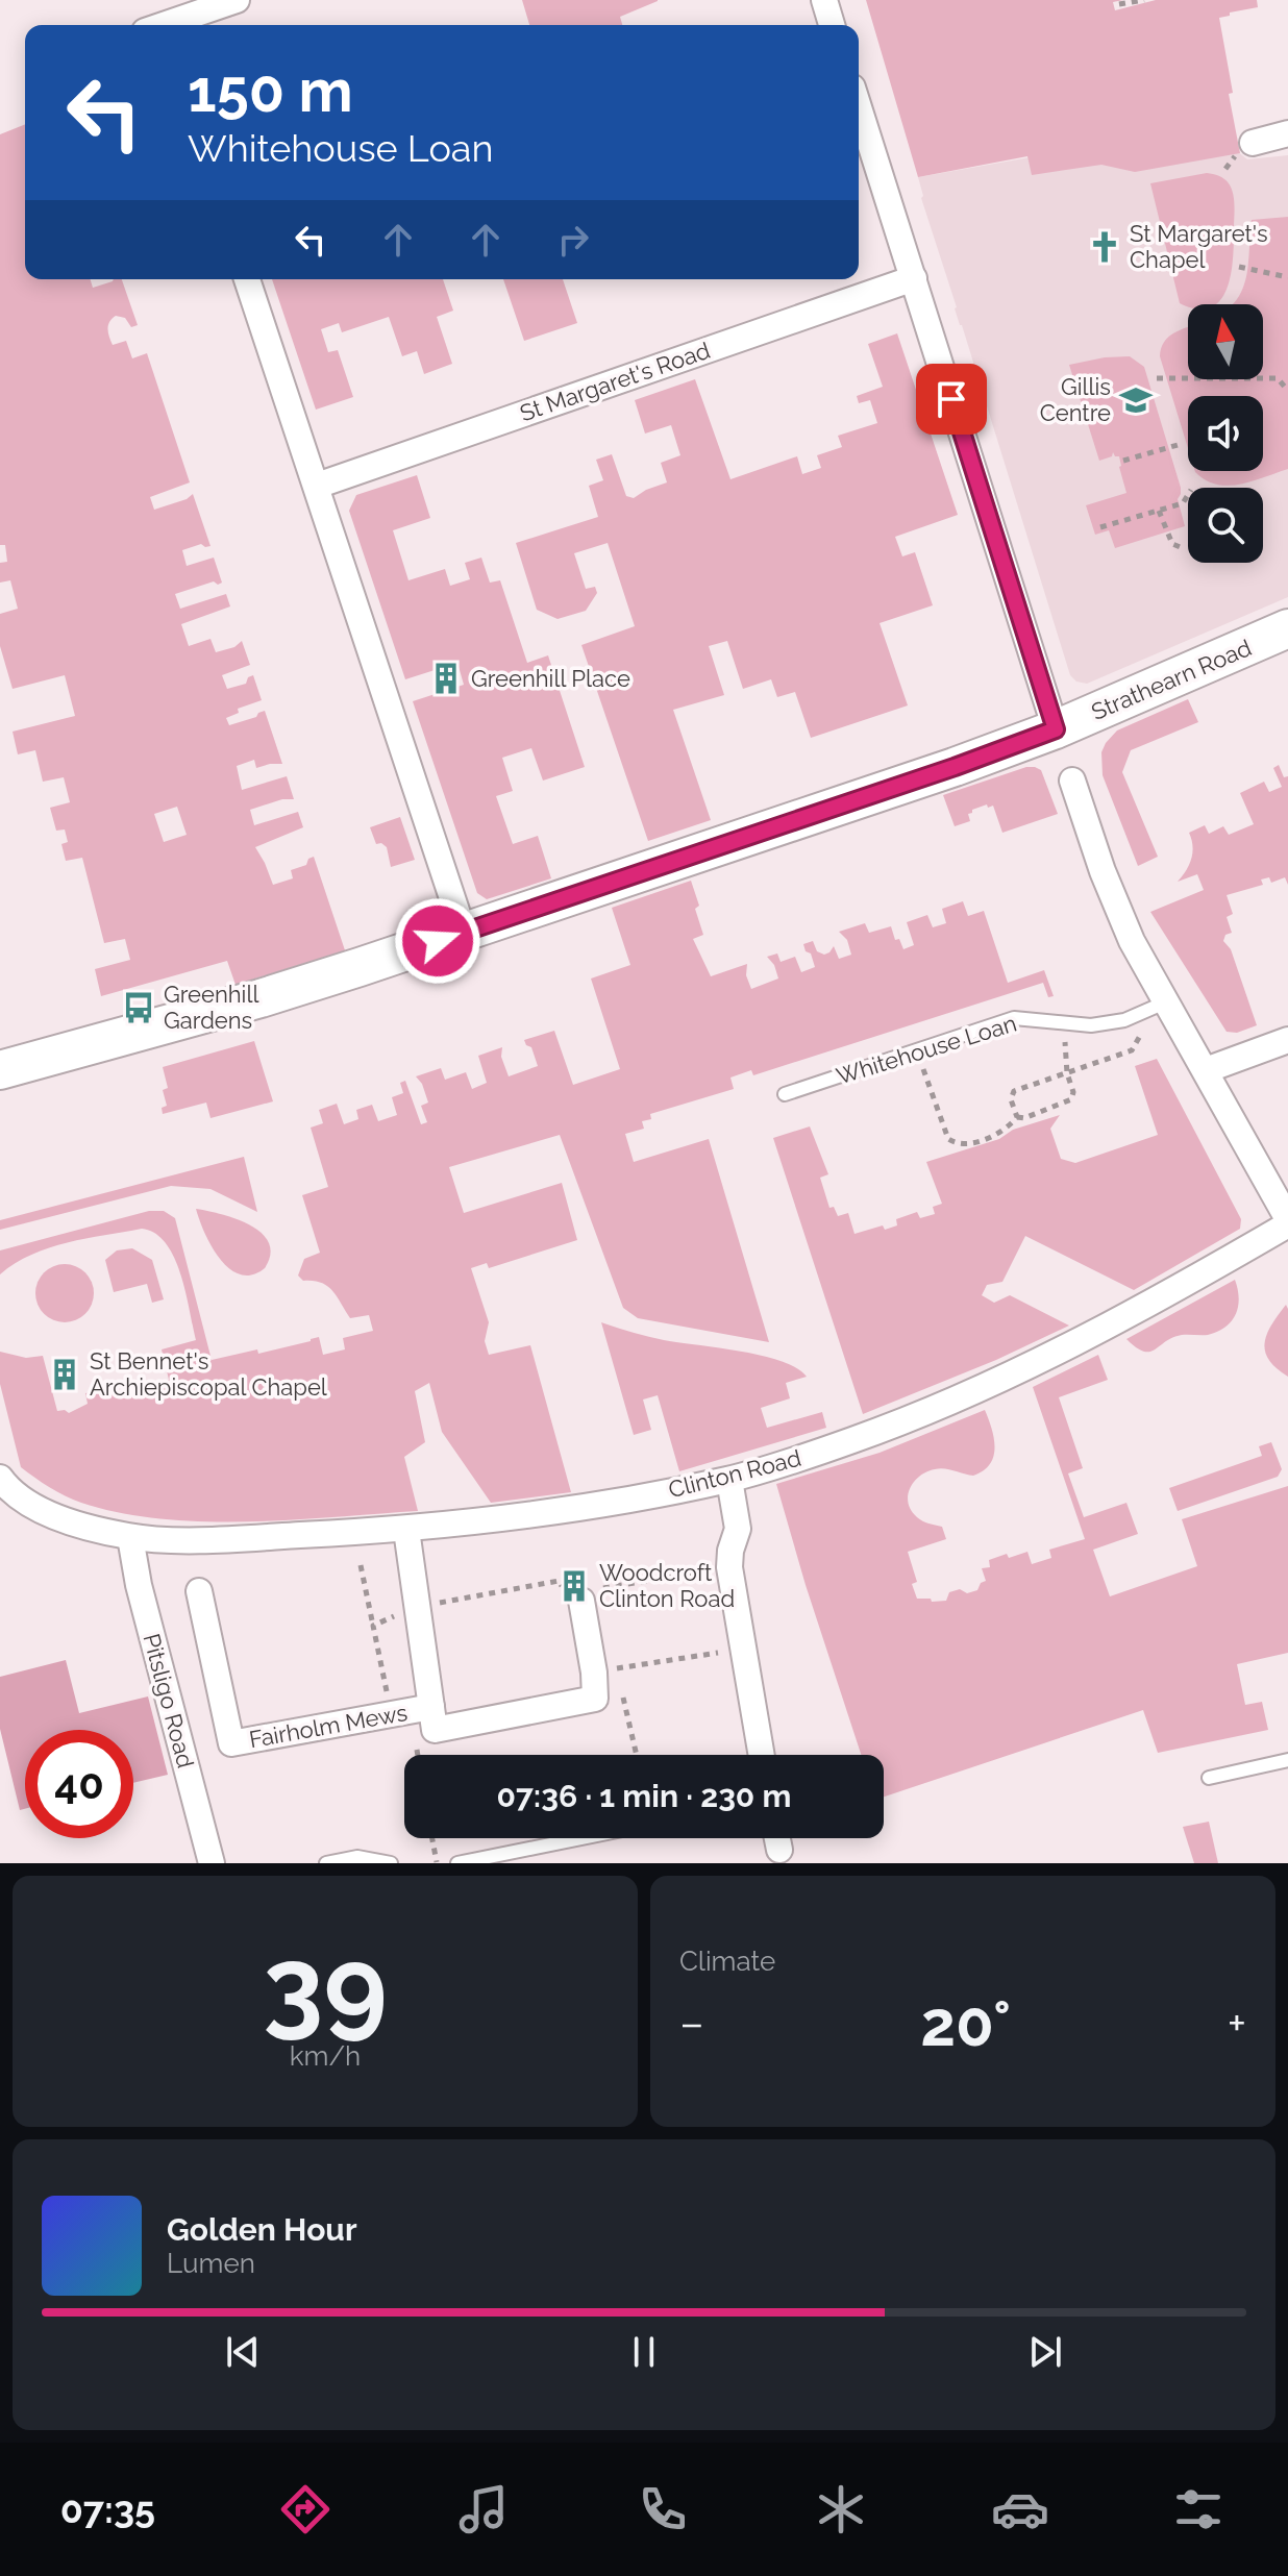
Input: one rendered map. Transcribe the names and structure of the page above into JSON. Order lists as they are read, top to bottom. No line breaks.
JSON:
{"streets":{"street":["St Margaret's Road","Strathearn Road","Clinton Road","Pitsligo Road","Fairholm Mews"],"lane":["Whitehouse Loan"]},"crossings":[["Clinton Road","Pitsligo Road"],["Clinton Road","Fairholm Mews"]],"places":{"church":["St Margaret's Chapel"],"school or university":["Gillis Centre"],"building":["Greenhill Place","St Bennet's Archiepiscopal Chapel","Woodcroft Clinton Road"],"bus stop":["Greenhill Gardens"]},"north":"top","page":{"turn":["150 m","Whitehouse Loan"],"limit":"40","trip":"07:36 · 1 min · 230 m","tile":[["39","km/h"],"Climate"],"heat":["−","20°","+"],"song":["Golden Hour","Lumen"],"tabs":"07:35"}}
